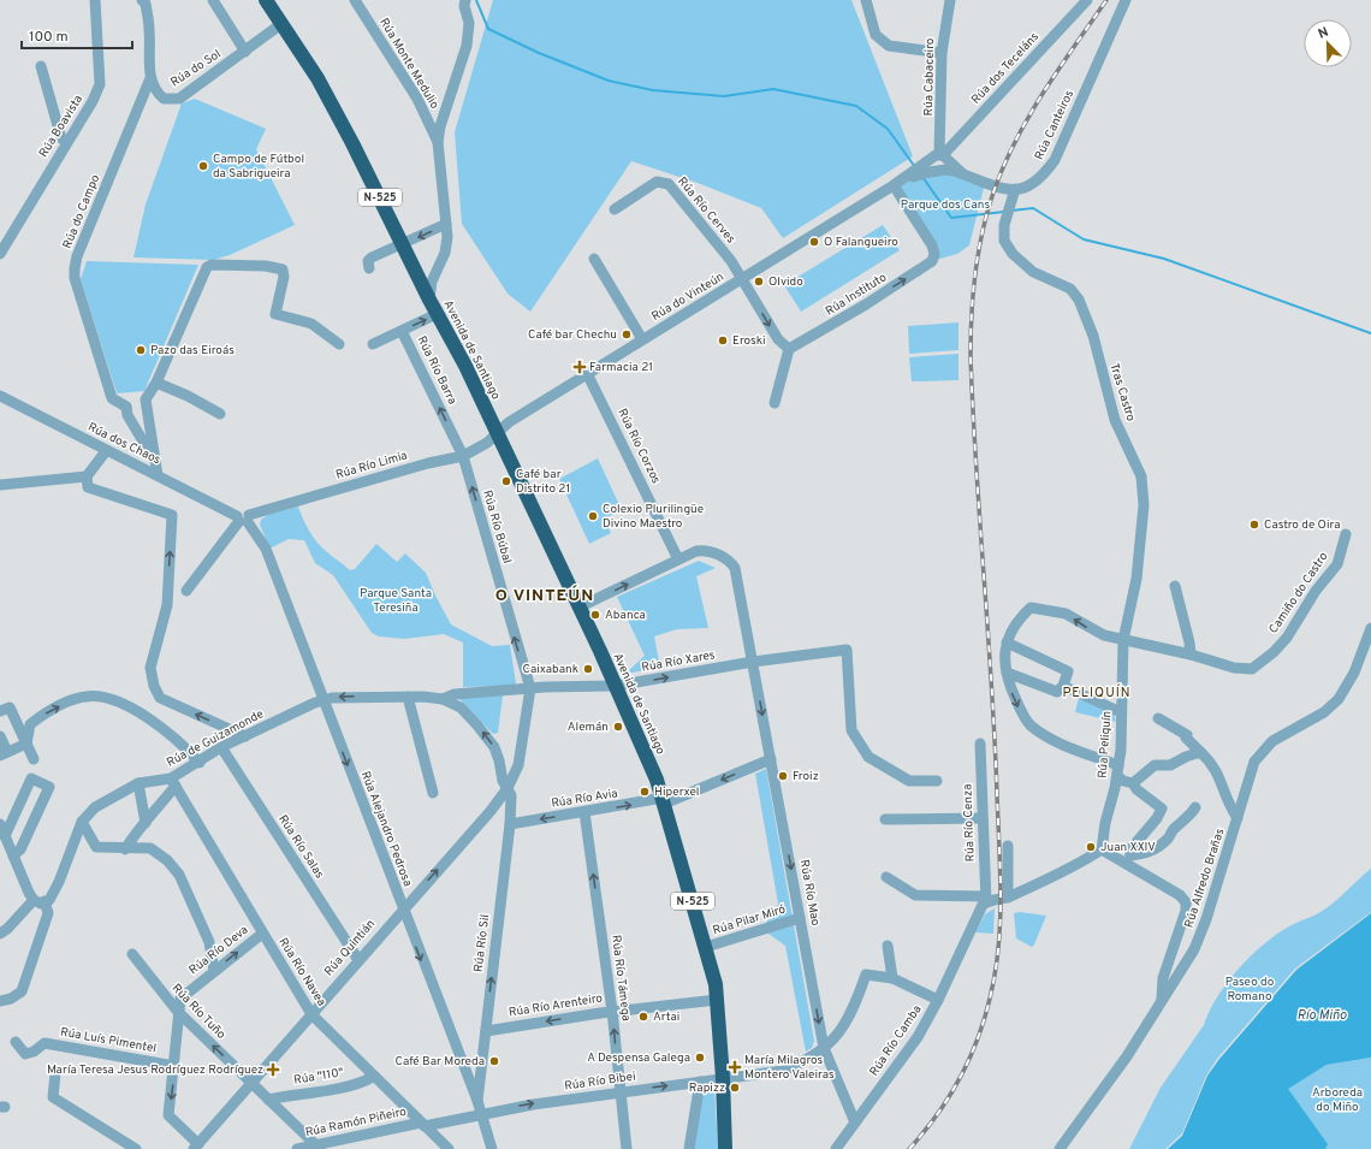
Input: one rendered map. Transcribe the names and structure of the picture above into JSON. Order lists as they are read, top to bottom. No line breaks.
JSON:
{"streets":{"highway":["N-525","Avenida de Santiago"],"street":["Rúa Monte Medulio","Rúa do Sol","Rúa dos Teceláns","Rúa Cabaceiro","Rúa Canteiros","Rúa Boavista","Rúa Río Cerves","Rúa do Campo","Rúa Instituto","Rúa do Vinteún","Rúa Río Barra","Tras Castro","Rúa dos Chaos","Rúa Río Corzos","Rúa Río Limia","Rúa Río Búbal","Camiño do Castro","Rúa Río Xares","Rúa de Guizamonde","Rúa Peliquín","Rúa Río Avia","Rúa Río Cenza","Rúa Alejandro Pedrosa","Rúa Río Salas","Rúa Alfredo Brañas","Rúa Río Mao","Rúa Pilar Miró","Rúa Río Sil","Rúa Quintián","Rúa Río Deva","Rúa Río Navea","Rúa Río Támega","Rúa Río Arenteiro","Rúa Río Tuño","Rúa Luís Pimentel","Rúa Río Camba","Rúa \"110\"","Rúa Río Bibei","Rúa Ramón Piñeiro"]},"crossings":[["Rúa do Sol","N-525"],["Rúa do Sol","Rúa do Campo"],["Rúa dos Teceláns","Rúa Cabaceiro"],["Rúa dos Teceláns","Rúa Canteiros"],["Rúa dos Teceláns","Rúa Instituto"],["Rúa dos Teceláns","Rúa do Vinteún"],["Rúa Cabaceiro","Rúa Canteiros"],["Rúa Canteiros","Tras Castro"],["N-525","Avenida de Santiago"],["Rúa Río Cerves","Rúa do Vinteún"],["Rúa Instituto","Rúa do Vinteún"],["Rúa do Vinteún","Avenida de Santiago"],["Rúa do Vinteún","Rúa Río Corzos"],["Rúa do Vinteún","Rúa Río Limia"],["Avenida de Santiago","Rúa Río Barra"],["Avenida de Santiago","Rúa Río Limia"],["Avenida de Santiago","Rúa Río Xares"],["Avenida de Santiago","Rúa Río Avia"],["Avenida de Santiago","Rúa Pilar Miró"],["Avenida de Santiago","Rúa Río Arenteiro"],["Avenida de Santiago","Rúa Río Bibei"],["Rúa Río Barra","Rúa Río Limia"],["Rúa Río Barra","Rúa Río Búbal"],["Tras Castro","Camiño do Castro"],["Tras Castro","Rúa Peliquín"],["Rúa dos Chaos","Rúa Río Limia"],["Rúa dos Chaos","Rúa Alejandro Pedrosa"],["Rúa Río Corzos","Rúa Río Mao"],["Rúa Río Limia","Rúa Río Búbal"],["Rúa Río Limia","Rúa Alejandro Pedrosa"],["Rúa Río Búbal","Rúa Río Xares"],["Camiño do Castro","Rúa Peliquín"],["Rúa Río Xares","Rúa de Guizamonde"],["Rúa Río Xares","Rúa Río Mao"],["Rúa Río Xares","Rúa Río Sil"],["Rúa de Guizamonde","Rúa Alejandro Pedrosa"],["Rúa de Guizamonde","Rúa Río Salas"],["Rúa de Guizamonde","Rúa Río Sil"],["Rúa de Guizamonde","Rúa Río Navea"],["Rúa Río Avia","Rúa Río Mao"],["Rúa Río Avia","Rúa Río Sil"],["Rúa Río Avia","Rúa Río Támega"],["Rúa Río Cenza","Rúa Río Camba"],["Rúa Alejandro Pedrosa","Rúa Río Sil"],["Rúa Alejandro Pedrosa","Rúa Quintián"],["Rúa Alejandro Pedrosa","Rúa Río Bibei"],["Rúa Río Salas","Rúa Quintián"],["Rúa Río Mao","Rúa Pilar Miró"],["Rúa Río Mao","Rúa Río Camba"],["Rúa Río Mao","Rúa Río Bibei"],["Rúa Río Sil","Rúa Quintián"],["Rúa Río Sil","Rúa Río Arenteiro"],["Rúa Quintián","Rúa Río Navea"],["Rúa Quintián","Rúa Río Tuño"],["Rúa Río Deva","Rúa Río Navea"],["Rúa Río Deva","Rúa Río Tuño"],["Rúa Río Navea","Rúa \"110\""],["Rúa Río Navea","Rúa Río Bibei"],["Rúa Río Navea","Rúa Ramón Piñeiro"],["Rúa Río Támega","Rúa Río Arenteiro"],["Rúa Río Támega","Rúa Río Bibei"],["Rúa Río Tuño","Rúa \"110\""],["Rúa Río Tuño","Rúa Ramón Piñeiro"],["Rúa Río Bibei","Rúa Ramón Piñeiro"]],"one_way":["Rúa Río Barra","Rúa Río Búbal","Rúa Alejandro Pedrosa","Rúa Río Mao","Rúa Río Deva","Rúa Río Támega","Rúa Río Arenteiro","Rúa Río Tuño","Rúa Río Bibei"],"districts":["O VINTEÚN","PELIQUÍN"],"water":["Río Miño"],"parks":["Parque dos Cans","Parque Santa Teresiña","Paseo do Romano","Arboreda do Miño"],"places":{"other":["Campo de Fútbol da Sabrigueira","O Falangueiro","Olvido","Café bar Chechu","Eroski","Pazo das Eiroás","Café bar Distrito 21","Colexio Plurilingüe Divino Maestro","Castro de Oira","Abanca","Caixabank","Alemán","Froiz","Hiperxel","Juan XXIV","Artai","A Despensa Galega","Café Bar Moreda","Rapizz"],"health":["Farmacia 21","María Milagros Montero Valeiras","María Teresa Jesus Rodríguez Rodríguez"]},"scale_bar":"100 m","north":"top left"}
